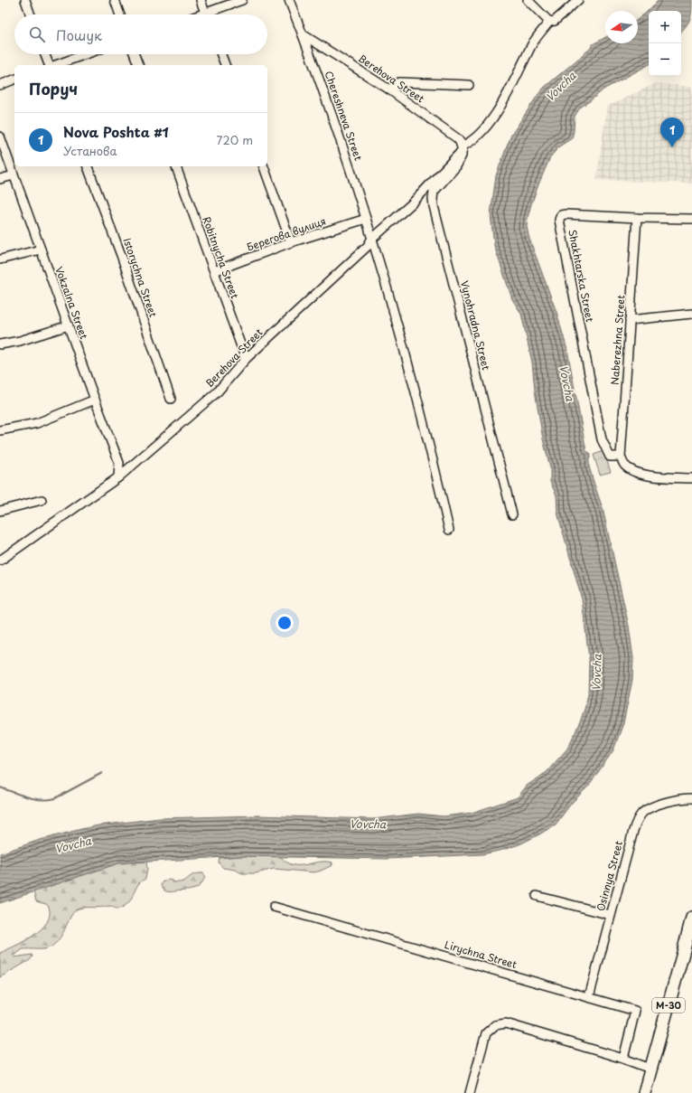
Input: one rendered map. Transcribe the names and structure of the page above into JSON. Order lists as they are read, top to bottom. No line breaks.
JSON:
{"streets":{"highway":["М-30"],"street":["Berehova Street","Chereshneva Street","Берегова вулиця","Robitnycha Street","Shakhtarska Street","Istorychna Street","Vokzalna Street","Vynohradna Street","Naberezhna Street","Osinnya Street","Lirychna Street"]},"crossings":[["Berehova Street","Chereshneva Street"],["Berehova Street","Robitnycha Street"],["Berehova Street","Vokzalna Street"],["Berehova Street","Vynohradna Street"],["Chereshneva Street","Берегова вулиця"],["Берегова вулиця","Robitnycha Street"],["Shakhtarska Street","Naberezhna Street"],["Osinnya Street","Lirychna Street"]],"water":["Vovcha"],"north":"left","page":{"map_buttons":["+","−"],"search":"Пошук","heading":"Поруч","list":[{"mark":"1","name":"Nova Poshta #1","note":"Установа","value":"720 m"}],"pins":"1"}}
